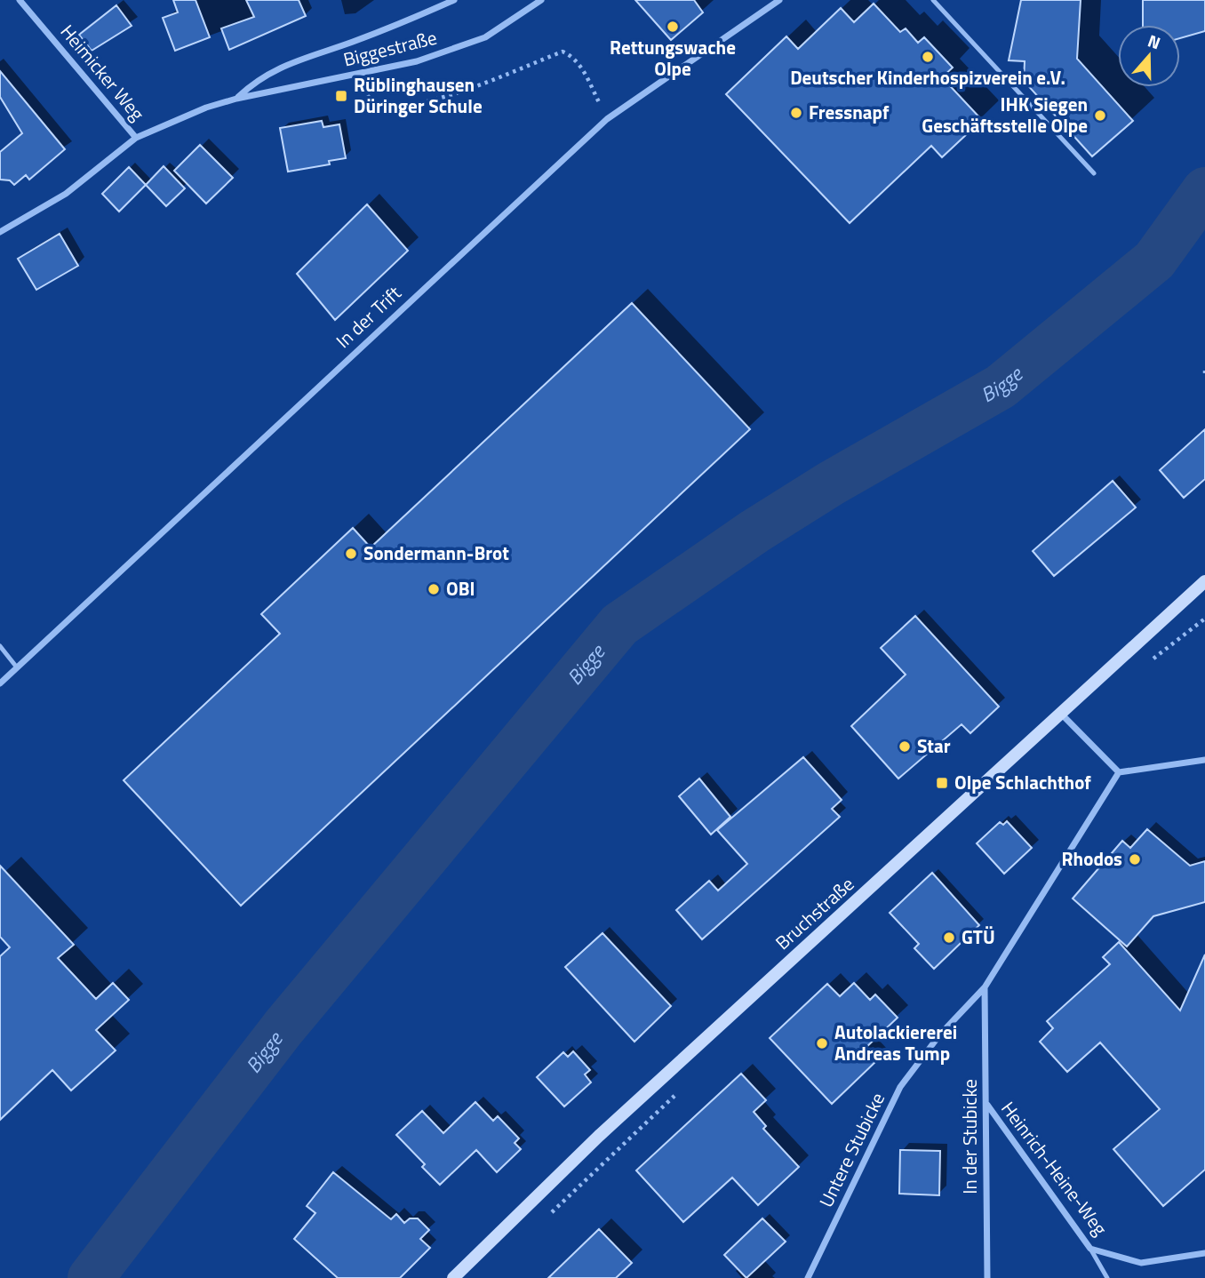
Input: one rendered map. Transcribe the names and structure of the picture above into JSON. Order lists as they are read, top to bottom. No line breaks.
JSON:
{"streets":{"main road":["Bruchstraße"],"street":["Biggestraße","Heimicker Weg","In der Trift","In der Stubicke","Untere Stubicke","Heinrich-Heine-Weg"]},"crossings":[["Biggestraße","Heimicker Weg"],["In der Stubicke","Untere Stubicke"],["In der Stubicke","Heinrich-Heine-Weg"]],"water":["Bigge"],"places":{"other":["Rettungswache Olpe","Deutscher Kinderhospizverein e.V.","Fressnapf","IHK Siegen Geschäftsstelle Olpe","Sondermann-Brot","OBI","Star","Rhodos","GTÜ","Autolackiererei Andreas Tump"],"transit":["Rüblinghausen Düringer Schule","Olpe Schlachthof"]},"north":"top"}
